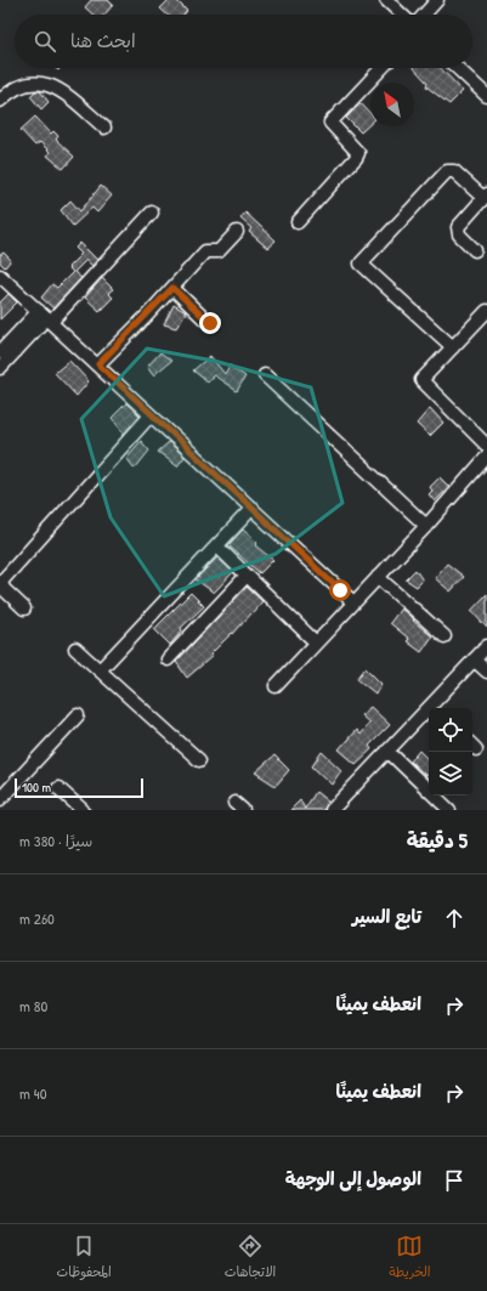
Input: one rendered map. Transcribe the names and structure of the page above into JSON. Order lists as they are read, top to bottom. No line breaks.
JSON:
{"scale_bar":"100 m","north":"top left","page":{"search":"ابحث هنا","scale":"100 m","heading":["5 دقيقة","سيرًا · 380 m"],"list":[["تابع السير","260 m"],["انعطف يمينًا","80 m"],["انعطف يمينًا","40 m"],"الوصول إلى الوجهة"],"nav":["الخريطة","الاتجاهات","المحفوظات"]}}
